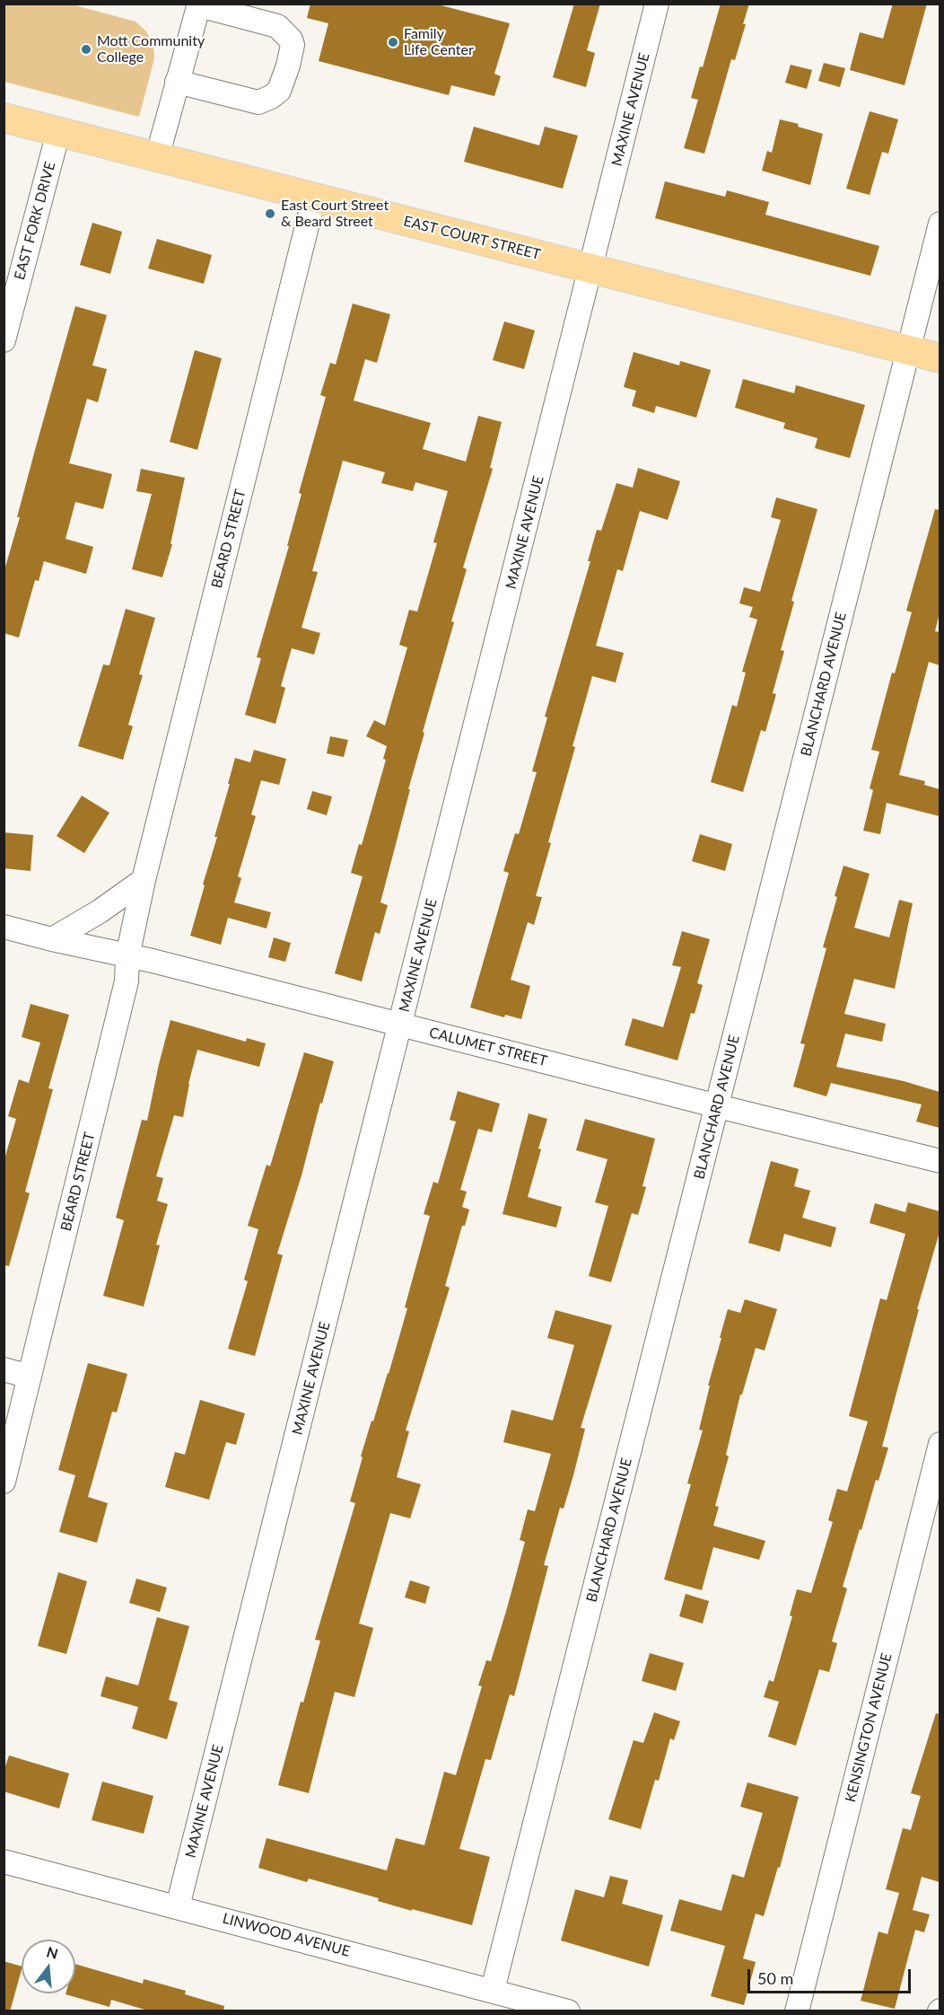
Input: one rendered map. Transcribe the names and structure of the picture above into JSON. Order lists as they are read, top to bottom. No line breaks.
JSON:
{"streets":{"main road":["EAST COURT STREET"],"street":["MAXINE AVENUE","EAST FORK DRIVE","BEARD STREET","BLANCHARD AVENUE","CALUMET STREET","KENSINGTON AVENUE","LINWOOD AVENUE"]},"crossings":[["MAXINE AVENUE","EAST COURT STREET"],["MAXINE AVENUE","CALUMET STREET"],["MAXINE AVENUE","LINWOOD AVENUE"],["EAST FORK DRIVE","EAST COURT STREET"],["EAST COURT STREET","BEARD STREET"],["EAST COURT STREET","BLANCHARD AVENUE"],["BEARD STREET","CALUMET STREET"],["BLANCHARD AVENUE","CALUMET STREET"],["BLANCHARD AVENUE","LINWOOD AVENUE"]],"places":["Family Life Center","Mott Community College","East Court Street & Beard Street"],"scale_bar":"50 m","north":"top"}
